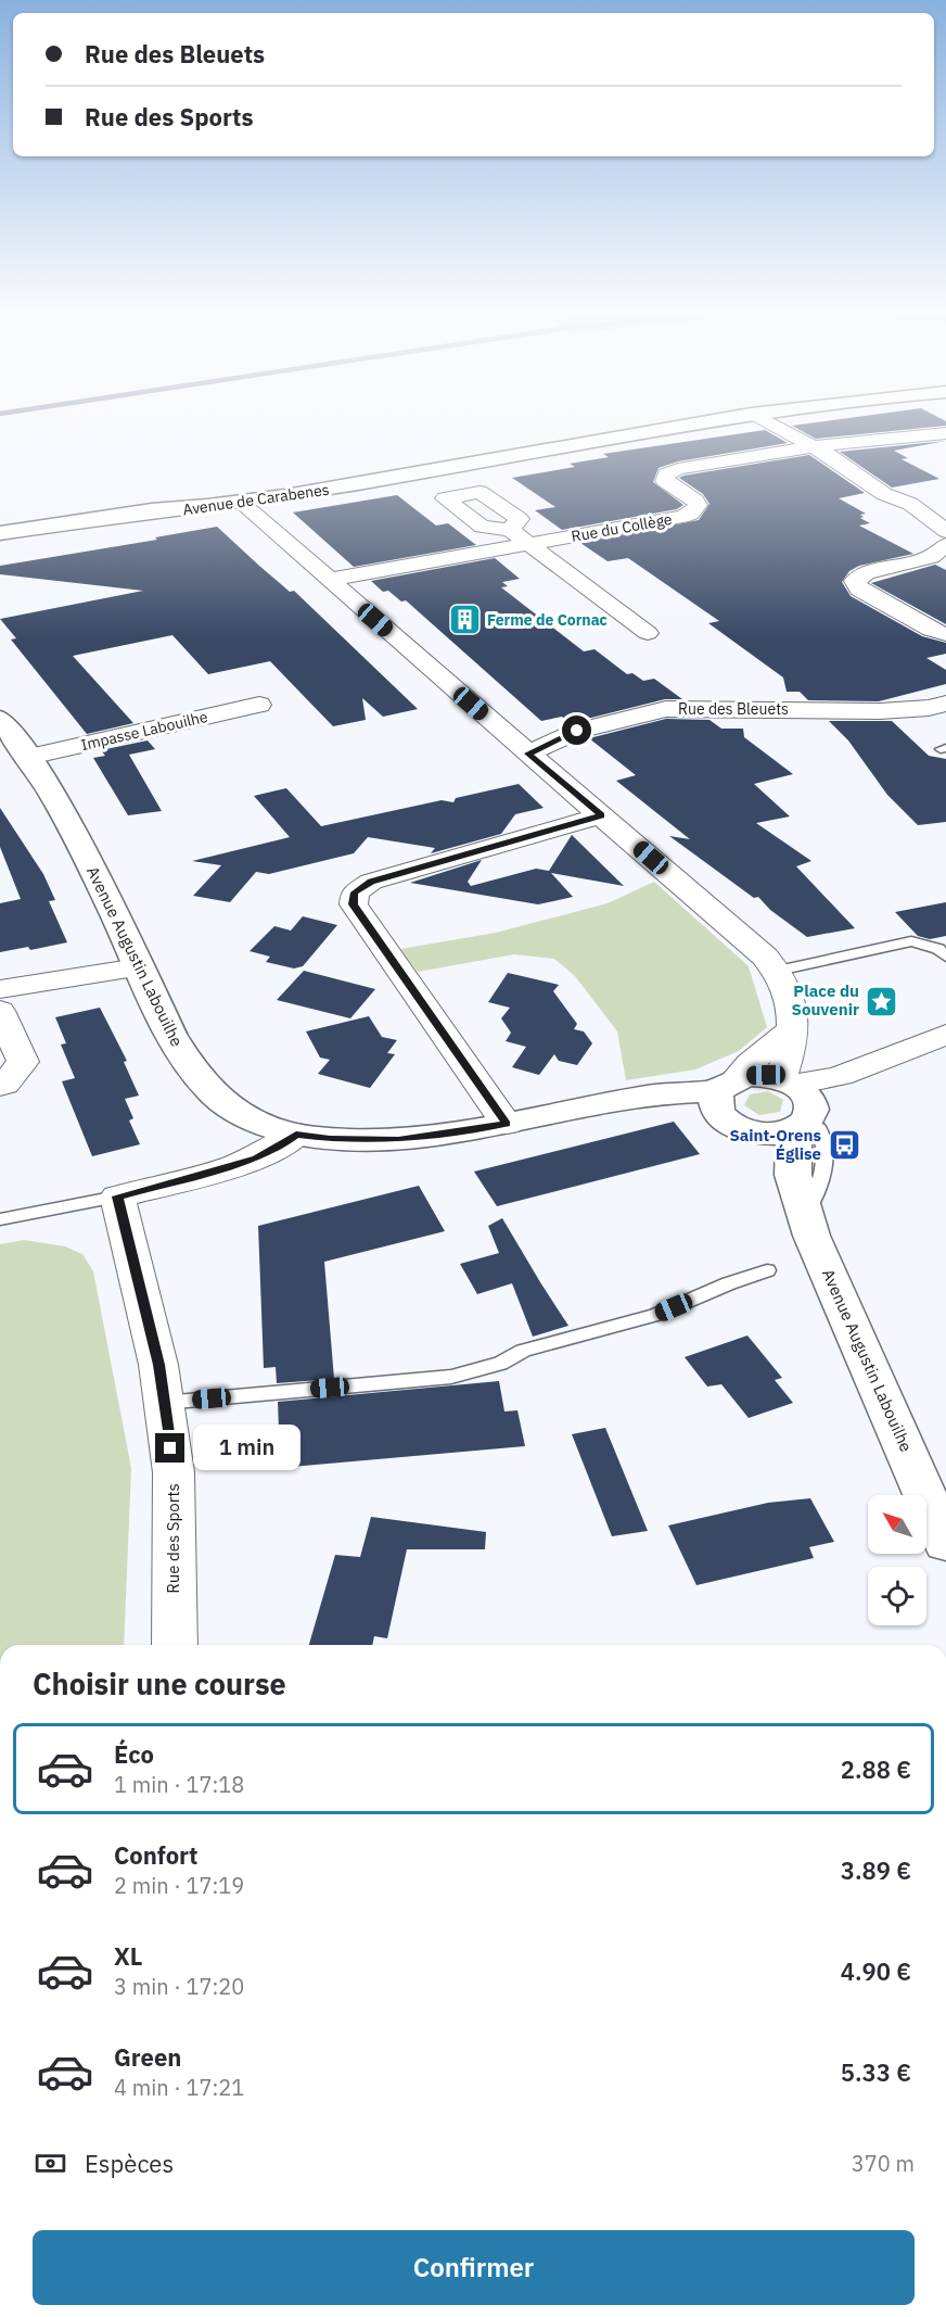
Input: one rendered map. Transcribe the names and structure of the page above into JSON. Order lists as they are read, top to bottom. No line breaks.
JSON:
{"streets":{"street":["Avenue de Carabenes","Rue du Collège","Rue des Bleuets","Impasse Labouilhe","Avenue Augustin Labouilhe","Rue des Sports"]},"crossings":[["Impasse Labouilhe","Avenue Augustin Labouilhe"]],"places":{"building":["Ferme de Cornac"],"place":["Place du Souvenir"],"bus stop":["Saint-Orens Église"]},"north":"top left","page":{"banner":["Rue des Bleuets","Rue des Sports"],"bubble":"1 min","heading":"Choisir une course","list":[{"name":"Éco","note":"1 min · 17:18","value":"2.88 €"},{"name":"Confort","note":"2 min · 17:19","value":"3.89 €"},{"name":"XL","note":"3 min · 17:20","value":"4.90 €"},{"name":"Green","note":"4 min · 17:21","value":"5.33 €"}],"pay":["Espèces","370 m"],"buttons":"Confirmer"}}
